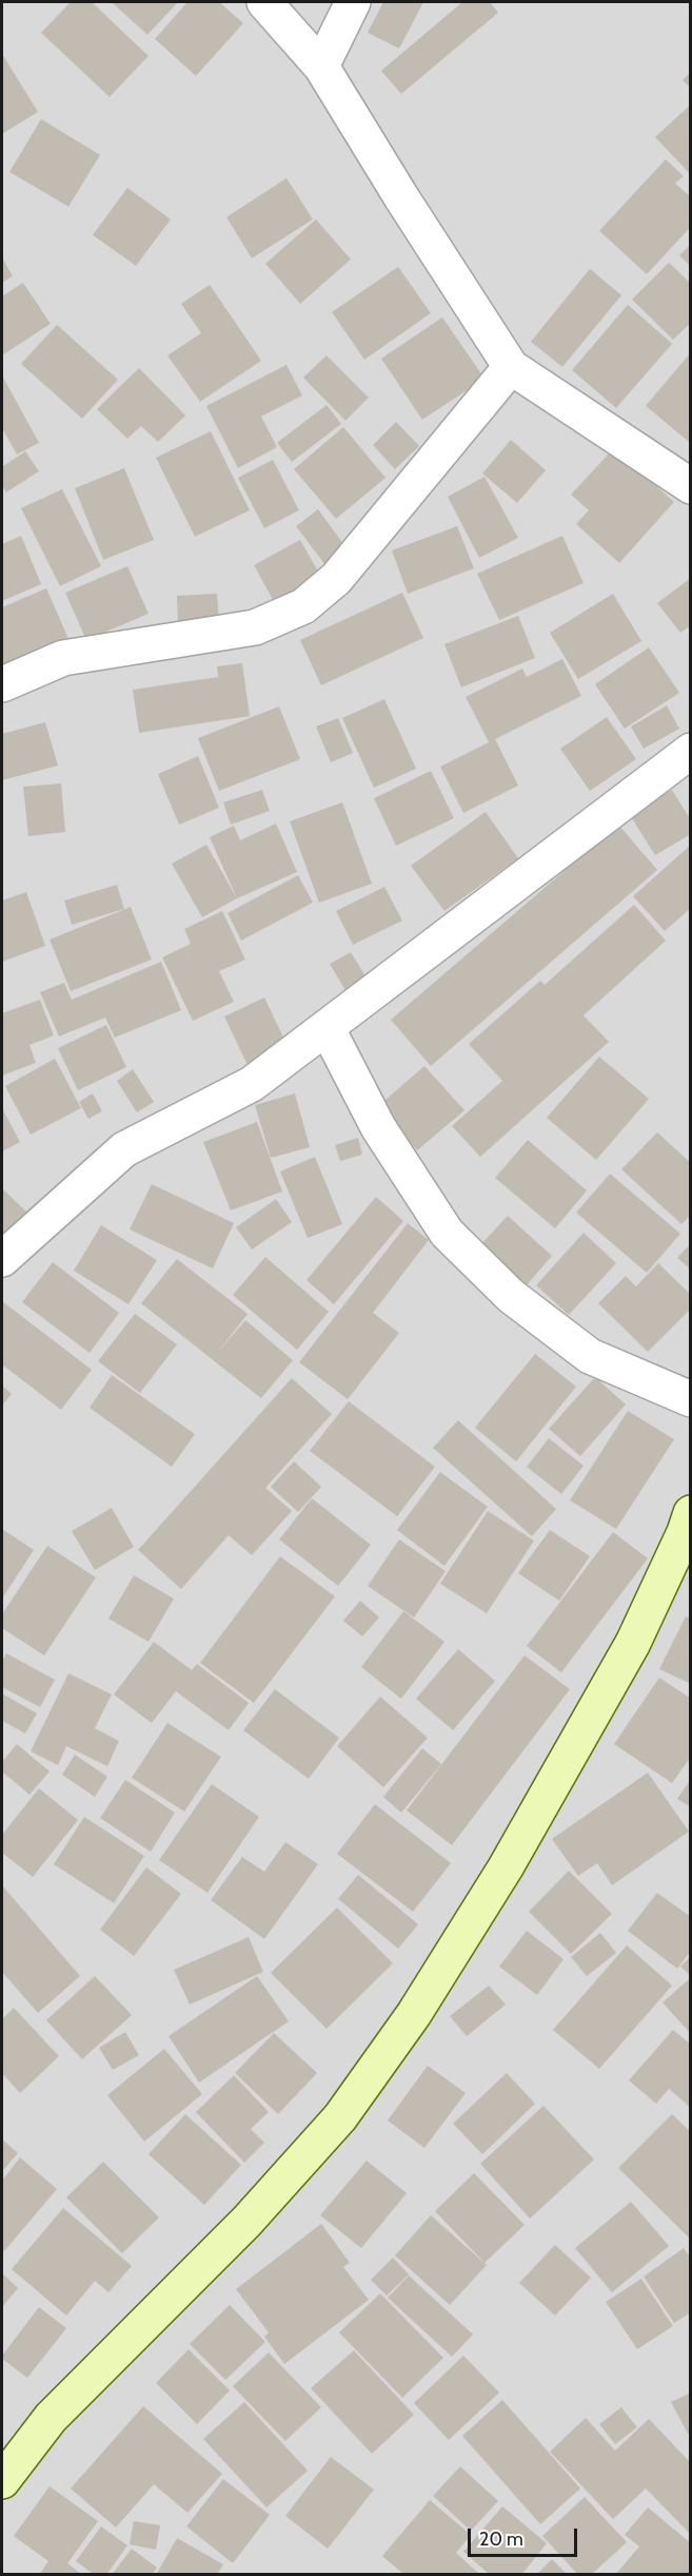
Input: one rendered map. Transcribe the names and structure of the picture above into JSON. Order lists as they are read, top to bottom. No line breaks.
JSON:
{"scale_bar":"20 m"}
